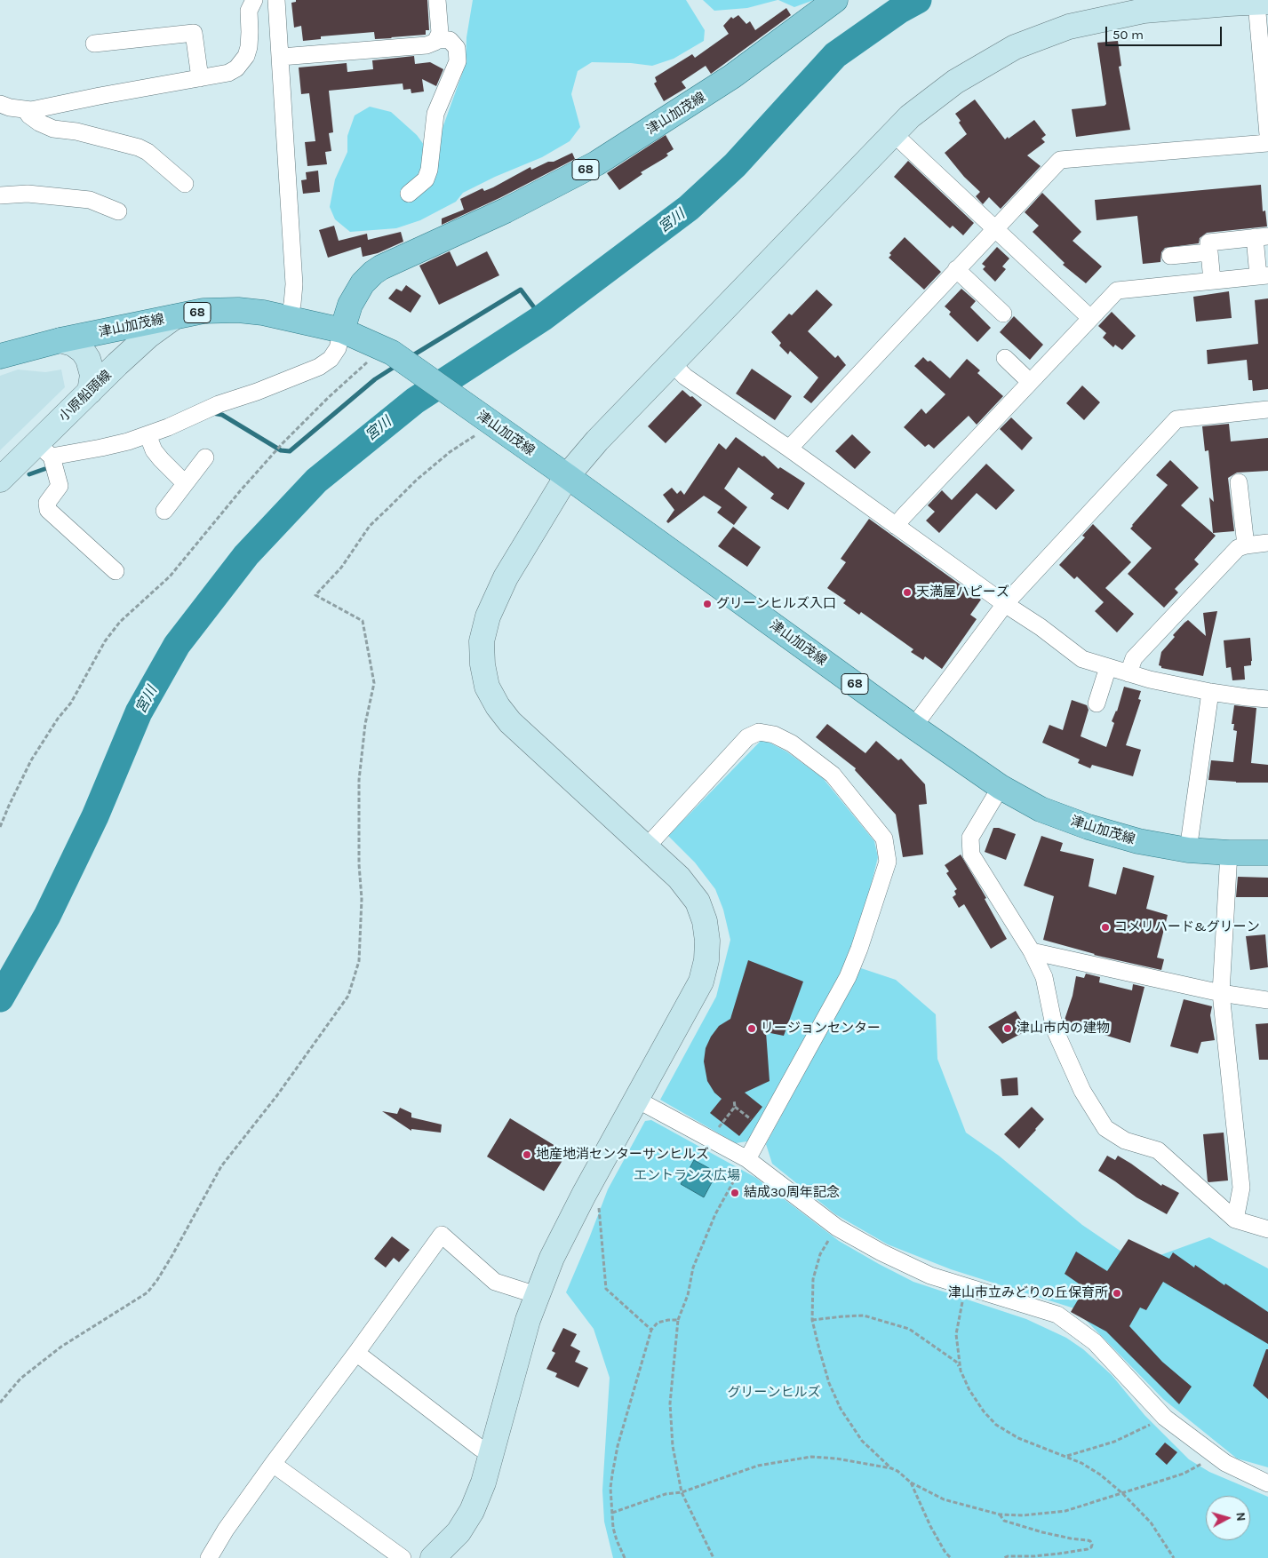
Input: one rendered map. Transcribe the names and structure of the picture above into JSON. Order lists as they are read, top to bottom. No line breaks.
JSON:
{"streets":{"main road":["津山加茂線","68"],"street":["小原船頭線"]},"crossings":[["津山加茂線","小原船頭線"]],"water":["宮川"],"parks":["エントランス広場","グリーンヒルズ"],"places":["天満屋ハピーズ","グリーンヒルズ入口","コメリハード&グリーン","リージョンセンター","津山市内の建物","地産地消センターサンヒルズ","結成30周年記念","津山市立みどりの丘保育所"],"scale_bar":"50 m","north":"right"}
